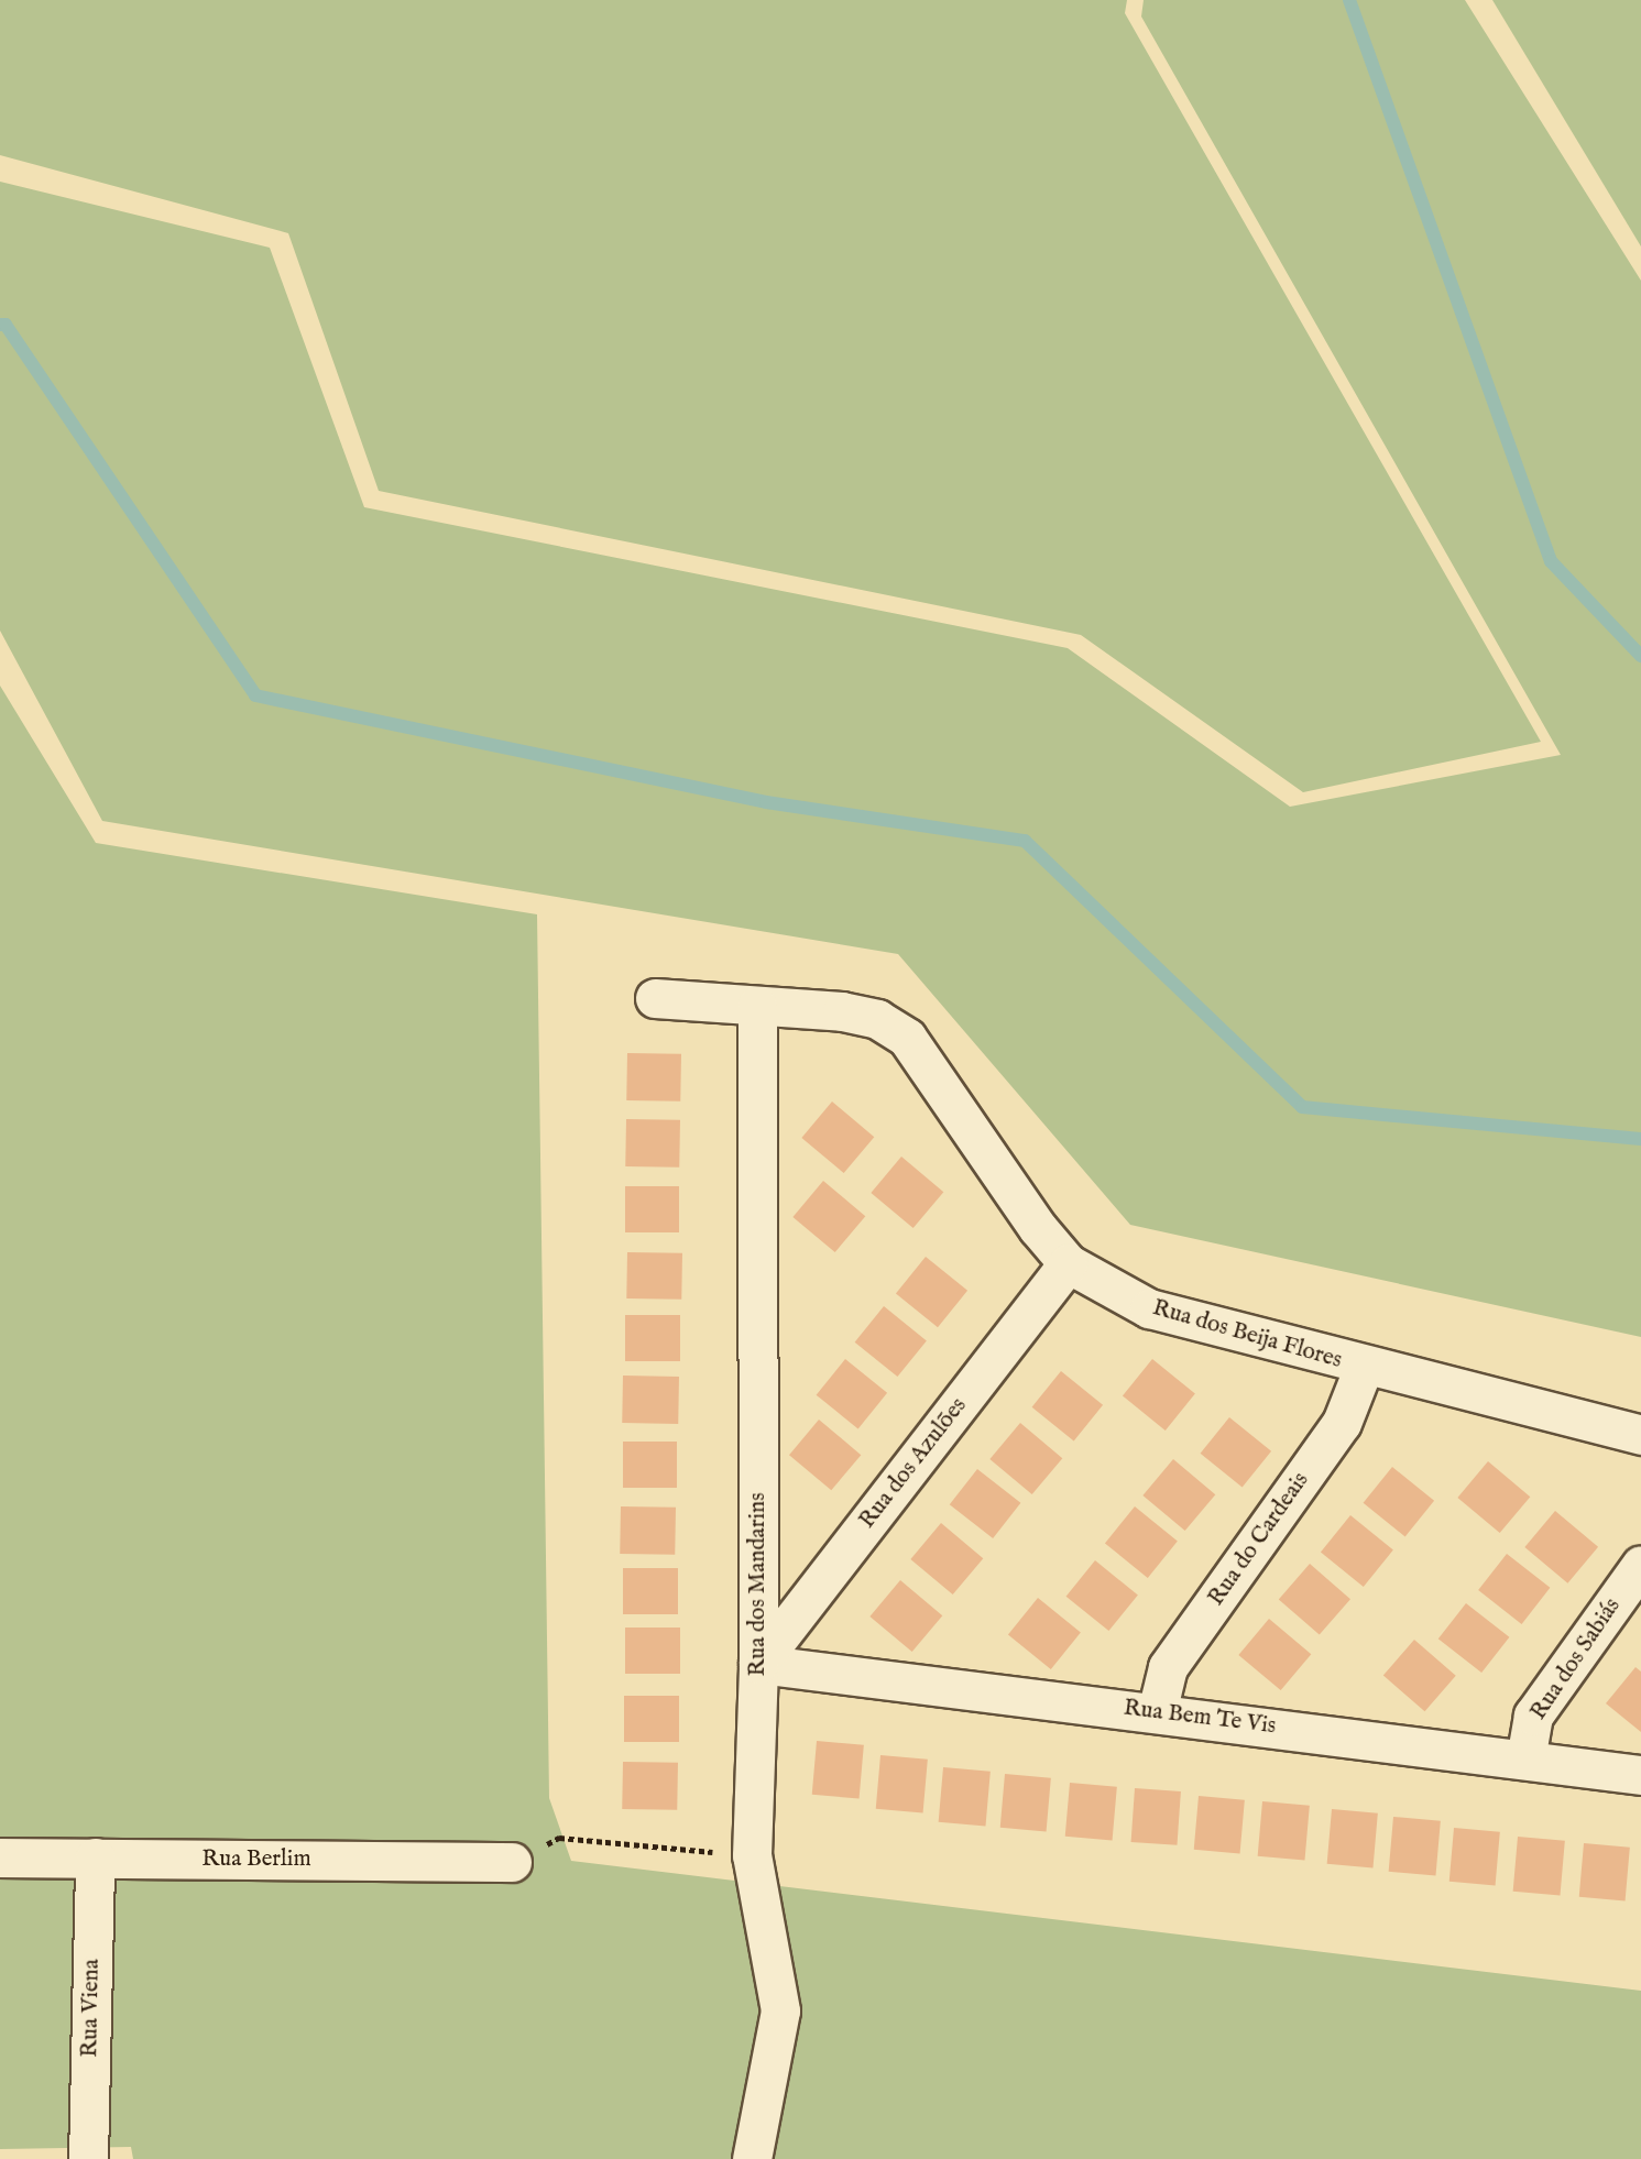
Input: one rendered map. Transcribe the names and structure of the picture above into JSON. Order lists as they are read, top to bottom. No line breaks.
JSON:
{"streets":{"street":["Rua dos Beija Flores","Rua dos Azulões","Rua do Cardeais","Rua dos Mandarins","Rua dos Sabiás","Rua Bem Te Vis","Rua Berlim","Rua Viena"]},"crossings":[["Rua dos Beija Flores","Rua dos Azulões"],["Rua dos Beija Flores","Rua do Cardeais"],["Rua dos Beija Flores","Rua dos Mandarins"],["Rua dos Azulões","Rua dos Mandarins"],["Rua dos Azulões","Rua Bem Te Vis"],["Rua do Cardeais","Rua Bem Te Vis"],["Rua dos Mandarins","Rua Bem Te Vis"],["Rua dos Sabiás","Rua Bem Te Vis"],["Rua Berlim","Rua Viena"]]}
